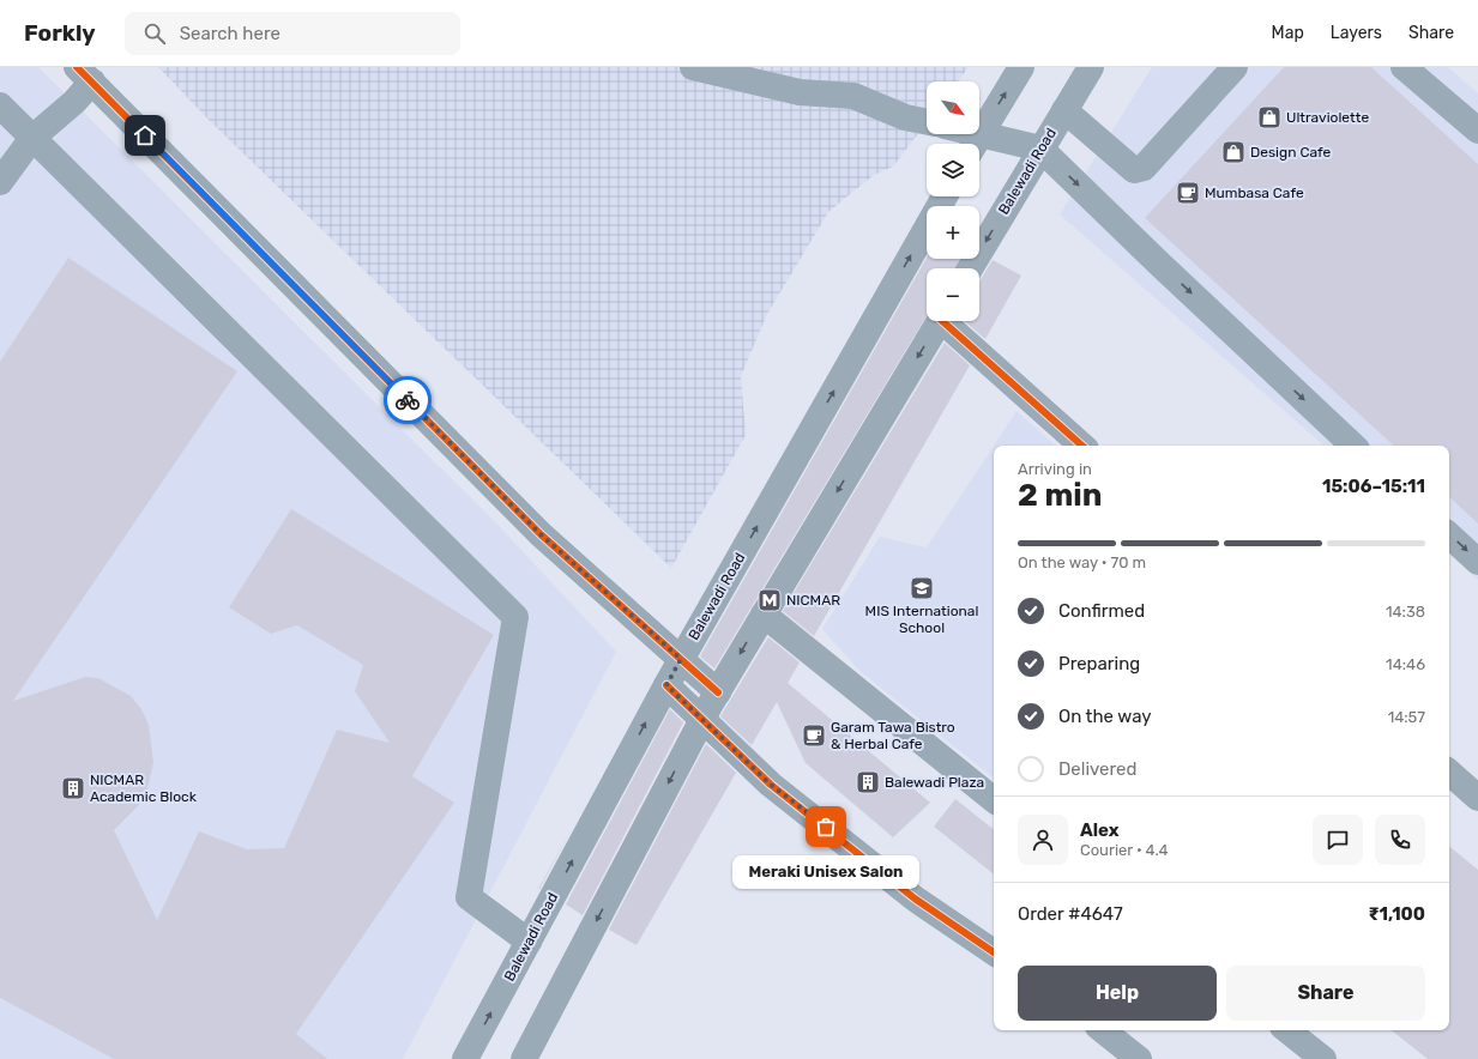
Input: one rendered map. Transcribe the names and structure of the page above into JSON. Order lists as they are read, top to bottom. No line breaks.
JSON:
{"streets":{"main road":["Balewadi Road"]},"places":{"shop":["Ultraviolette","Design Cafe"],"cafe":["Mumbasa Cafe","Garam Tawa Bistro & Herbal Cafe"],"school or university":["MIS International School"],"metro station":["NICMAR"],"building":["Balewadi Plaza","NICMAR Academic Block"],"other":["Meraki Unisex Salon"]},"north":"bottom right","page":{"header":"Forkly","search":"Search here","nav":["Map","Layers","Share"],"map_buttons":["+","−"],"heading":["2 min","Arriving in","15:06–15:11"],"panel":["Alex","Courier · 4.4","Order #4647","₹1,100"],"bar":"On the way · 70 m","list":[["Confirmed","14:38"],["Preparing","14:46"],["On the way","14:57"],"Delivered"],"bubble":"Meraki Unisex Salon","buttons":["Help","Share"]}}
